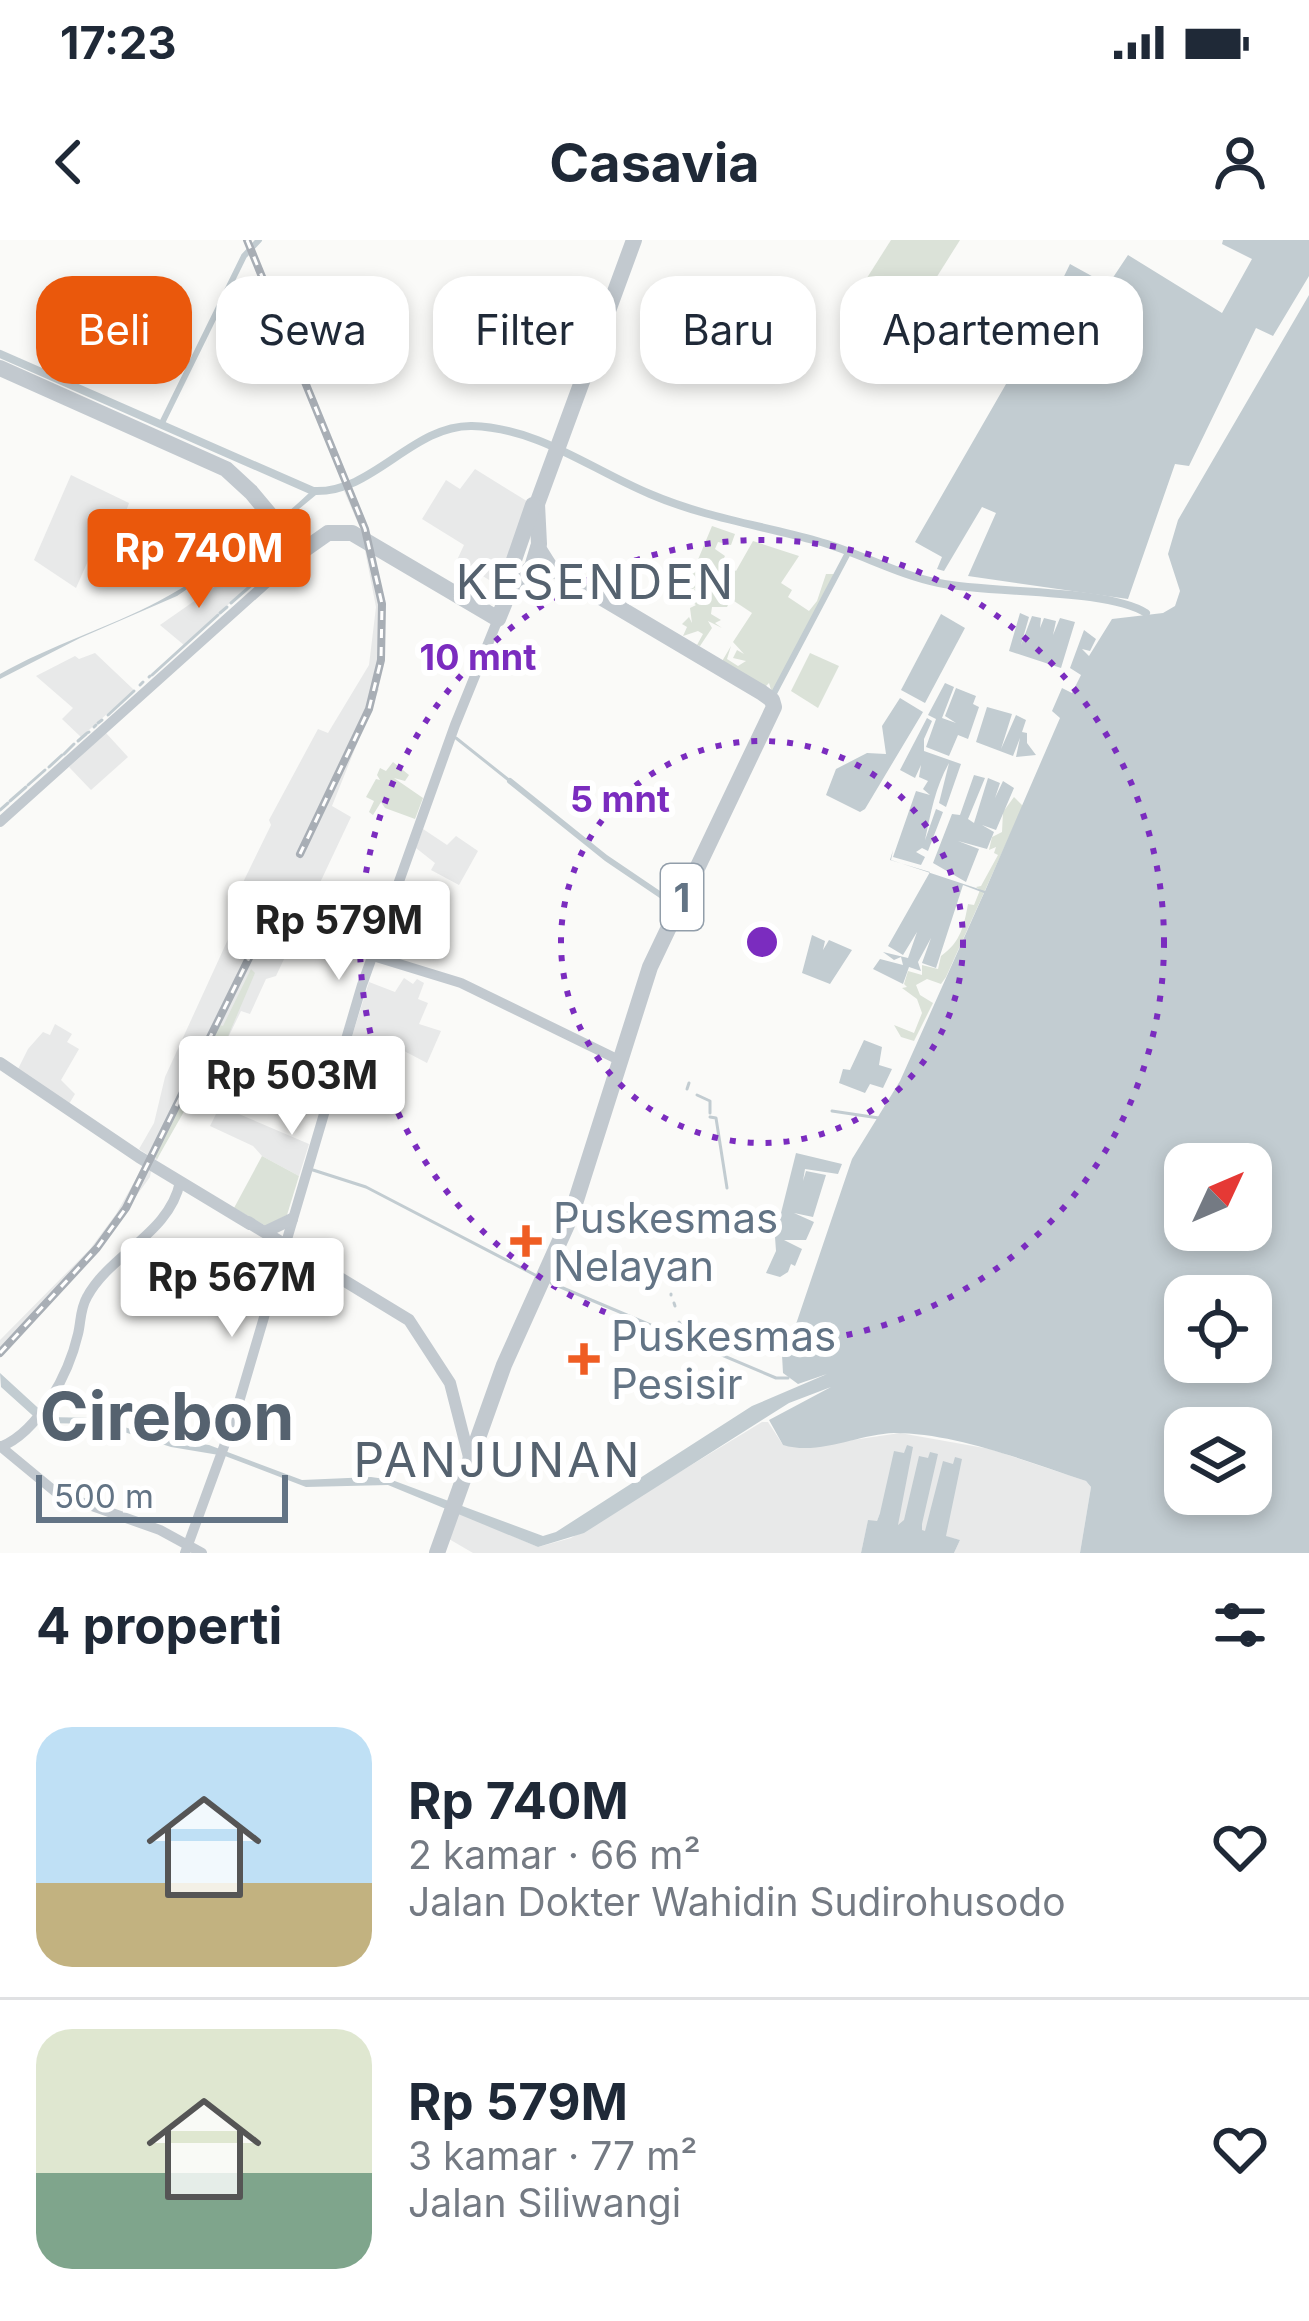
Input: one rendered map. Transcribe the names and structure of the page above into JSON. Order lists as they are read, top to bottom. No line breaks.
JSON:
{"streets":{"highway":["1"]},"districts":["KESENDEN","Cirebon","PANJUNAN"],"places":{"health":["Puskesmas Nelayan","Puskesmas Pesisir"]},"scale_bar":"500 m","north":"top right","page":{"status":"17:23","header":"Casavia","chip":["Beli","Sewa","Filter","Baru","Apartemen"],"price":["Rp 740M","Rp 579M","Rp 503M","Rp 567M"],"scale":"500 m","heading":"4 properti","list":[{"name":"Rp 740M","note":"2 kamar · 66 m² · Jalan Dokter Wahidin Sudirohusodo"},{"name":"Rp 579M","note":"3 kamar · 77 m² · Jalan Siliwangi"}]},"rings":["10 mnt","5 mnt"]}
